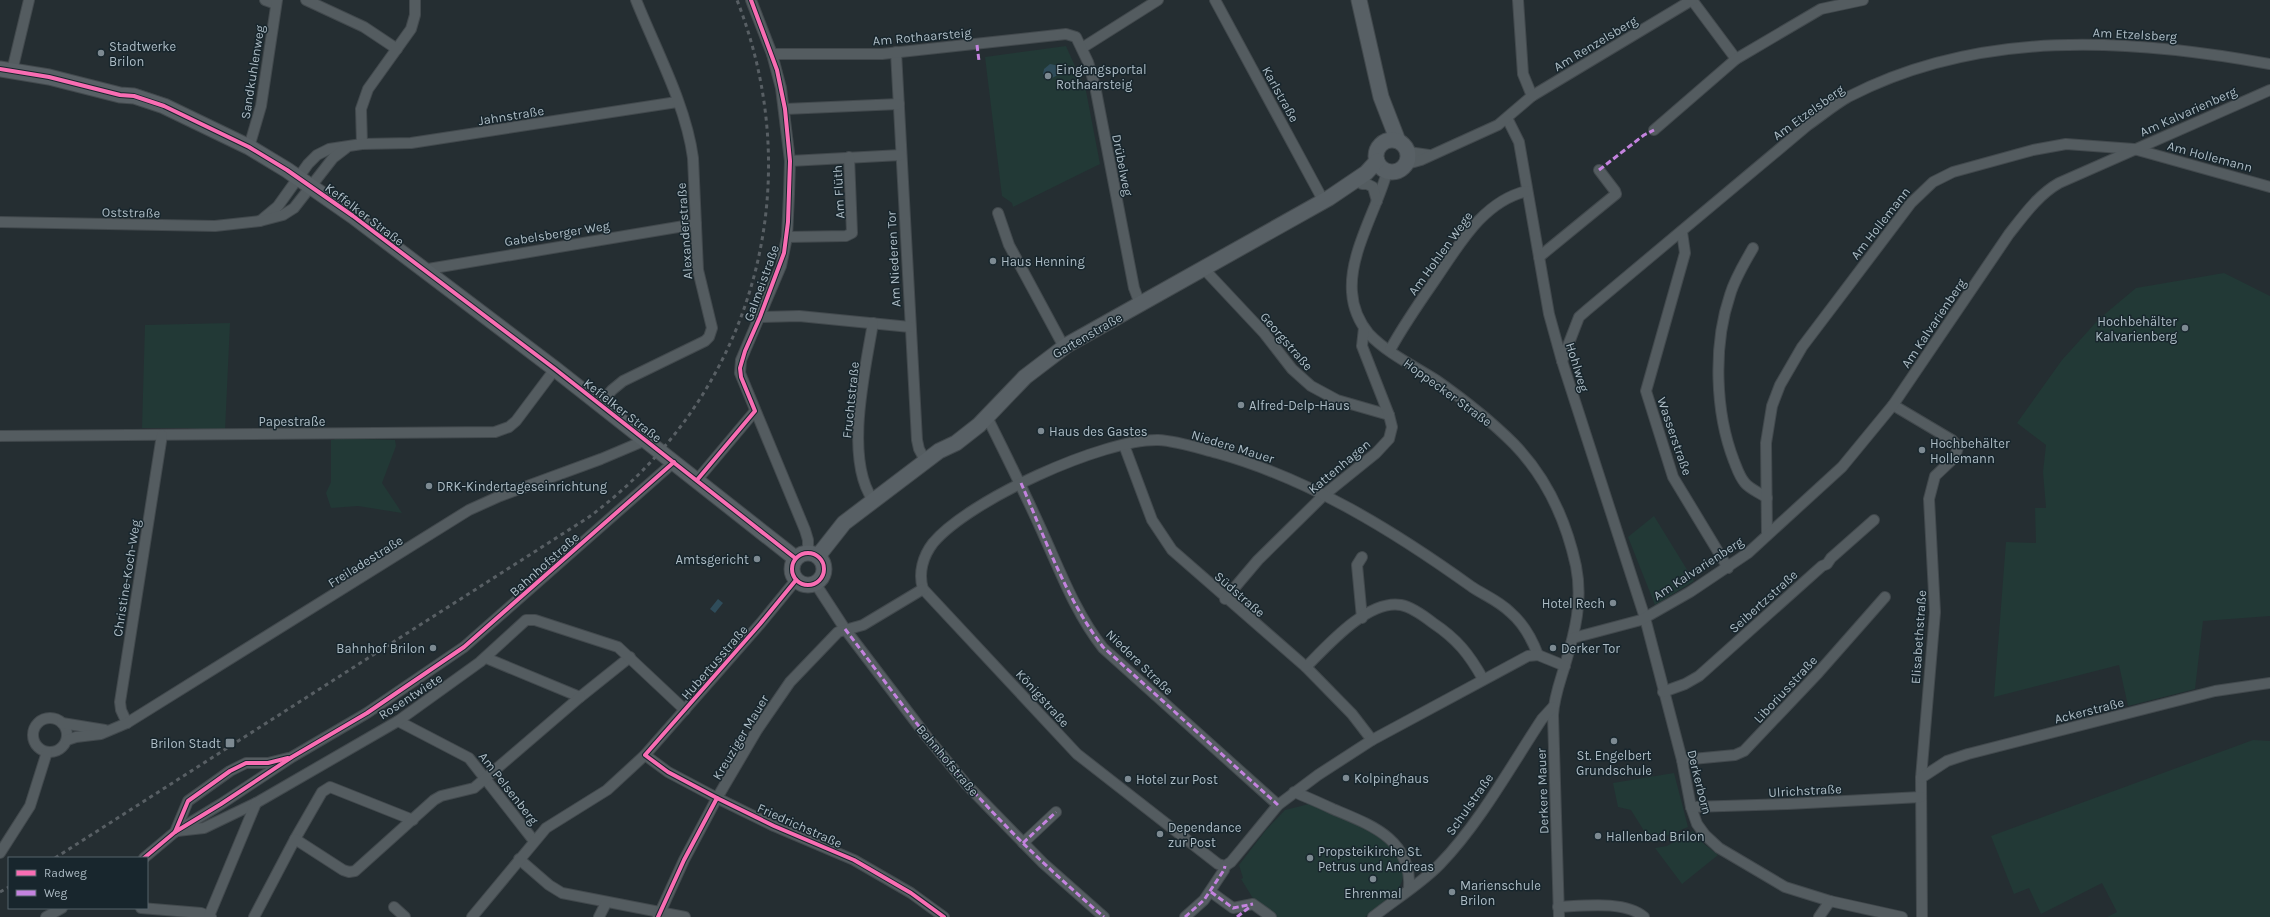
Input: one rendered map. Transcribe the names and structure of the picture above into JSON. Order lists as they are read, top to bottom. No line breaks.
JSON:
{"streets":{"street":["Am Etzelsberg","Am Rothaarsteig","Am Renzelsberg","Sandkuhlenweg","Karlstraße","Am Kalvarienberg","Jahnstraße","Am Hollemann","Drübelweg","Am Flüth","Oststraße","Keffelker Straße","Alexanderstraße","Gabelsberger Weg","Am Hohlen Wege","Am Niederen Tor","Galmeistraße","Gartenstraße","Georgstraße","Hohlweg","Hoppecker Straße","Fruchtstraße","Papestraße","Wasserstraße","Niedere Mauer","Kattenhagen","Freiladestraße","Bahnhofstraße","Christine-Koch-Weg","Südstraße","Seibertzstraße","Elisabethstraße","Hubertusstraße","Niedere Straße","Liboriusstraße","Rosentwiete","Königstraße","Ackerstraße","Kreuziger Mauer","Derkerborn","Am Pelsenberg","Ulrichstraße","Derkere Mauer","Schulstraße","Friedrichstraße"]},"crossings":[["Am Etzelsberg","Hohlweg"],["Am Etzelsberg","Wasserstraße"],["Am Rothaarsteig","Drübelweg"],["Am Rothaarsteig","Am Niederen Tor"],["Am Rothaarsteig","Galmeistraße"],["Am Renzelsberg","Hohlweg"],["Sandkuhlenweg","Keffelker Straße"],["Karlstraße","Gartenstraße"],["Am Kalvarienberg","Am Hollemann"],["Am Kalvarienberg","Hohlweg"],["Am Kalvarienberg","Wasserstraße"],["Am Kalvarienberg","Elisabethstraße"],["Am Kalvarienberg","Derkerborn"],["Am Kalvarienberg","Derkere Mauer"],["Jahnstraße","Keffelker Straße"],["Jahnstraße","Alexanderstraße"],["Drübelweg","Gartenstraße"],["Am Flüth","Am Niederen Tor"],["Am Flüth","Galmeistraße"],["Oststraße","Keffelker Straße"],["Keffelker Straße","Alexanderstraße"],["Keffelker Straße","Gabelsberger Weg"],["Keffelker Straße","Papestraße"],["Keffelker Straße","Freiladestraße"],["Keffelker Straße","Bahnhofstraße"],["Alexanderstraße","Gabelsberger Weg"],["Am Hohlen Wege","Hohlweg"],["Am Hohlen Wege","Hoppecker Straße"],["Am Niederen Tor","Gartenstraße"],["Galmeistraße","Gartenstraße"],["Galmeistraße","Bahnhofstraße"],["Galmeistraße","Hubertusstraße"],["Gartenstraße","Georgstraße"],["Gartenstraße","Hoppecker Straße"],["Gartenstraße","Fruchtstraße"],["Gartenstraße","Bahnhofstraße"],["Gartenstraße","Hubertusstraße"],["Gartenstraße","Niedere Straße"],["Georgstraße","Kattenhagen"],["Hohlweg","Derkerborn"],["Hoppecker Straße","Kattenhagen"],["Hoppecker Straße","Derkere Mauer"],["Papestraße","Christine-Koch-Weg"],["Niedere Mauer","Kattenhagen"],["Niedere Mauer","Südstraße"],["Niedere Mauer","Niedere Straße"],["Niedere Mauer","Königstraße"],["Kattenhagen","Südstraße"],["Freiladestraße","Christine-Koch-Weg"],["Bahnhofstraße","Hubertusstraße"],["Bahnhofstraße","Rosentwiete"],["Bahnhofstraße","Kreuziger Mauer"],["Seibertzstraße","Derkerborn"],["Elisabethstraße","Ackerstraße"],["Elisabethstraße","Ulrichstraße"],["Hubertusstraße","Am Pelsenberg"],["Hubertusstraße","Friedrichstraße"],["Liboriusstraße","Derkerborn"],["Rosentwiete","Am Pelsenberg"],["Kreuziger Mauer","Friedrichstraße"],["Derkerborn","Ulrichstraße"],["Derkere Mauer","Schulstraße"]],"places":{"other":["Stadtwerke Brilon","Eingangsportal Rothaarsteig","Haus Henning","Hochbehälter Kalvarienberg","Alfred-Delp-Haus","Haus des Gastes","Hochbehälter Hollemann","DRK-Kindertageseinrichtung","Amtsgericht","Hotel Rech","Bahnhof Brilon","Derker Tor","St. Engelbert Grundschule","Kolpinghaus","Hotel zur Post","Dependance zur Post","Hallenbad Brilon","Propsteikirche St. Petrus und Andreas","Ehrenmal","Marienschule Brilon"],"transit":["Brilon Stadt"]},"legend":["Radweg","Weg"]}
